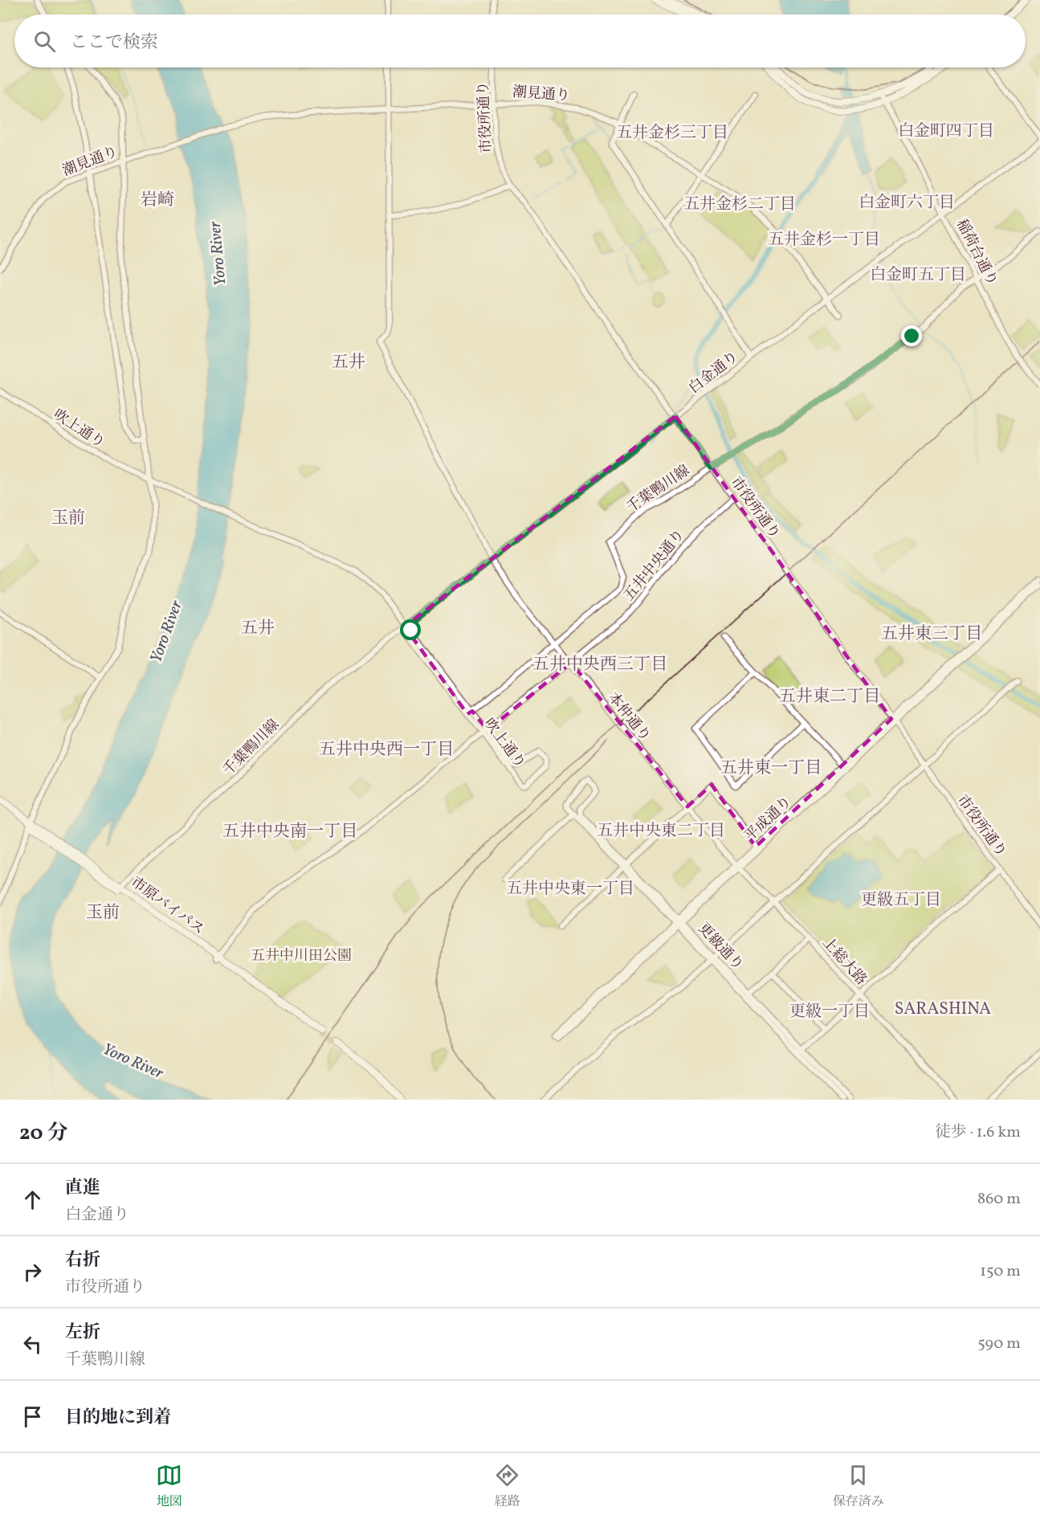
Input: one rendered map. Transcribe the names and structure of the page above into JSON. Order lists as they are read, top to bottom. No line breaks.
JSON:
{"streets":{"highway":["市原バイパス"],"street":["潮見通り","市役所通り","稲荷台通り","白金通り","吹上通り","千葉鴨川線","五井中央通り","本仲通り","平成通り","更級通り","上総大路"]},"crossings":[["潮見通り","市役所通り"],["潮見通り","白金通り"],["市役所通り","白金通り"],["市役所通り","千葉鴨川線"],["市役所通り","五井中央通り"],["市役所通り","平成通り"],["稲荷台通り","白金通り"],["稲荷台通り","千葉鴨川線"],["白金通り","吹上通り"],["白金通り","千葉鴨川線"],["白金通り","本仲通り"],["吹上通り","千葉鴨川線"],["吹上通り","五井中央通り"],["千葉鴨川線","本仲通り"],["千葉鴨川線","市原バイパス"],["五井中央通り","本仲通り"],["五井中央通り","市原バイパス"],["本仲通り","平成通り"],["本仲通り","上総大路"],["平成通り","更級通り"],["平成通り","上総大路"]],"districts":["白金町四丁目","五井金杉三丁目","岩崎","白金町六丁目","五井金杉二丁目","五井金杉一丁目","白金町五丁目","五井","玉前","五井","五井東三丁目","五井中央西三丁目","五井東二丁目","五井中央西一丁目","五井東一丁目","五井中央東二丁目","五井中央南一丁目","五井中央東一丁目","更級五丁目","玉前","SARASHINA","更級一丁目"],"water":["Yoro River"],"parks":["五井中川田公園"],"page":{"search":"ここで検索","heading":["20 分","徒歩 · 1.6 km"],"list":[["直進","白金通り","860 m"],["右折","市役所通り","150 m"],["左折","千葉鴨川線","590 m"],"目的地に到着"],"nav":["地図","経路","保存済み"]}}
